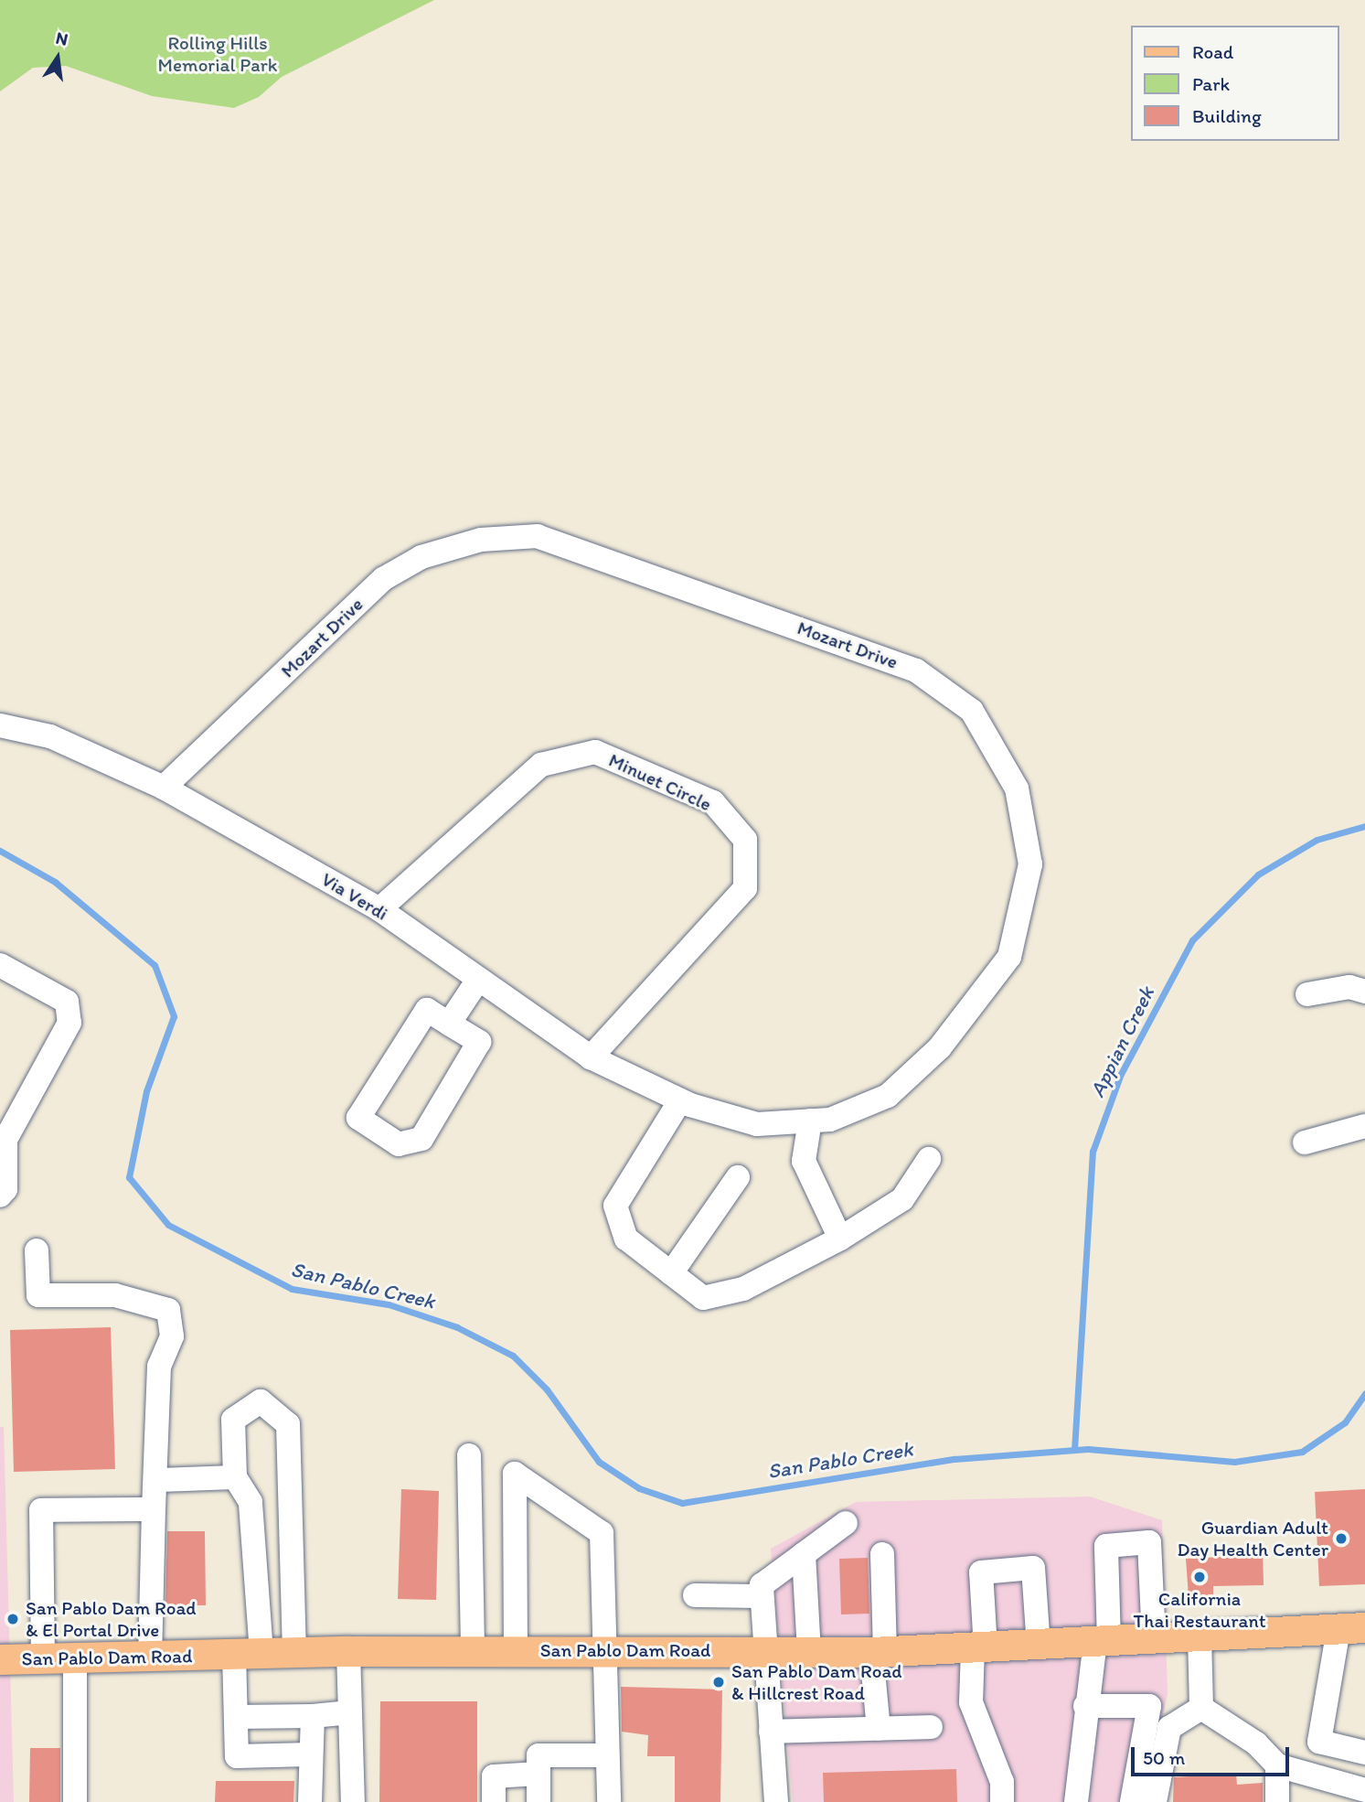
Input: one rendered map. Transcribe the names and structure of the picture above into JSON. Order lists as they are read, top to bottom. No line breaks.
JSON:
{"streets":{"main road":["San Pablo Dam Road"],"street":["Mozart Drive","Minuet Circle","Via Verdi"]},"crossings":[["Mozart Drive","Via Verdi"],["Minuet Circle","Via Verdi"]],"water":["Appian Creek","San Pablo Creek"],"parks":["Rolling Hills Memorial Park"],"places":["Guardian Adult Day Health Center","California Thai Restaurant","San Pablo Dam Road & El Portal Drive","San Pablo Dam Road & Hillcrest Road"],"legend":["Road","Park","Building"],"scale_bar":"50 m","north":"top"}
